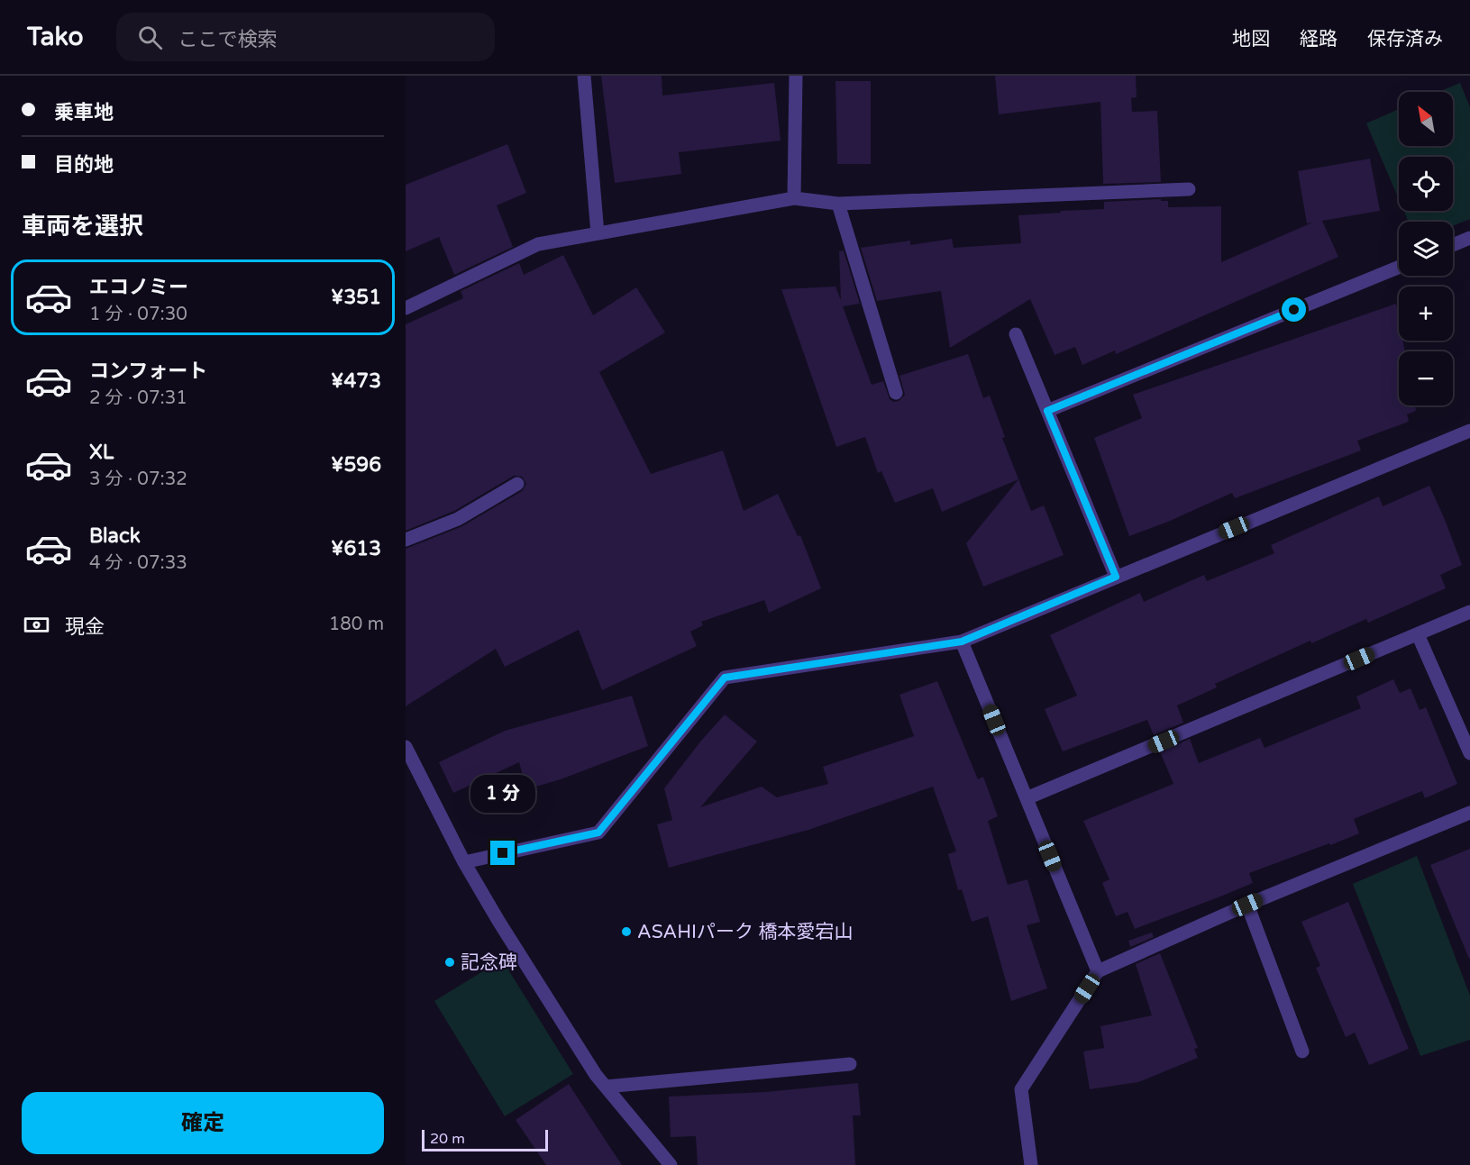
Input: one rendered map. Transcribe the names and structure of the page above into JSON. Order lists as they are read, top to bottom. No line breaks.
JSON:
{"places":["ASAHIパーク 橋本愛宕山","記念碑"],"scale_bar":"20 m","north":"top left","page":{"header":"Tako","search":"ここで検索","nav":["地図","経路","保存済み"],"banner":["乗車地","目的地"],"map_buttons":["+","−"],"heading":"車両を選択","list":[{"name":"エコノミー","note":"1 分 · 07:30","value":"¥351"},{"name":"コンフォート","note":"2 分 · 07:31","value":"¥473"},{"name":"XL","note":"3 分 · 07:32","value":"¥596"},{"name":"Black","note":"4 分 · 07:33","value":"¥613"}],"pay":["現金","180 m"],"bubble":"1 分","buttons":"確定","scale":"20 m"}}
